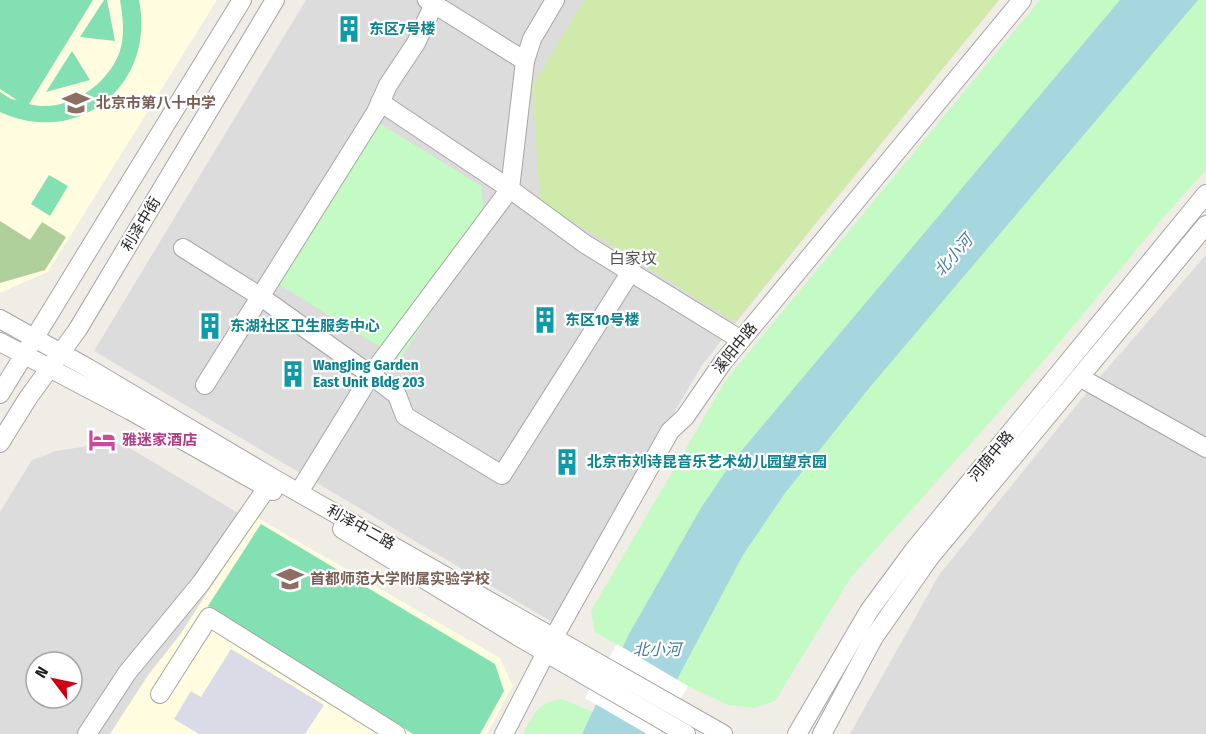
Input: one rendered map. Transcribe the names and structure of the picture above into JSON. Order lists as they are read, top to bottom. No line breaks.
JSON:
{"streets":{"street":["利泽中街","溪阳中路","河荫中路","利泽中二路"]},"crossings":[["利泽中街","利泽中二路"],["溪阳中路","利泽中二路"]],"districts":["白家坟"],"water":["北小河"],"places":{"building":["东区7号楼","东区10号楼","东湖社区卫生服务中心","WangJing Garden East Unit Bldg 203","北京市刘诗昆音乐艺术幼儿园望京园"],"school or university":["北京市第八十中学","首都师范大学附属实验学校"],"hotel":["雅迷家酒店"]},"north":"top left"}
